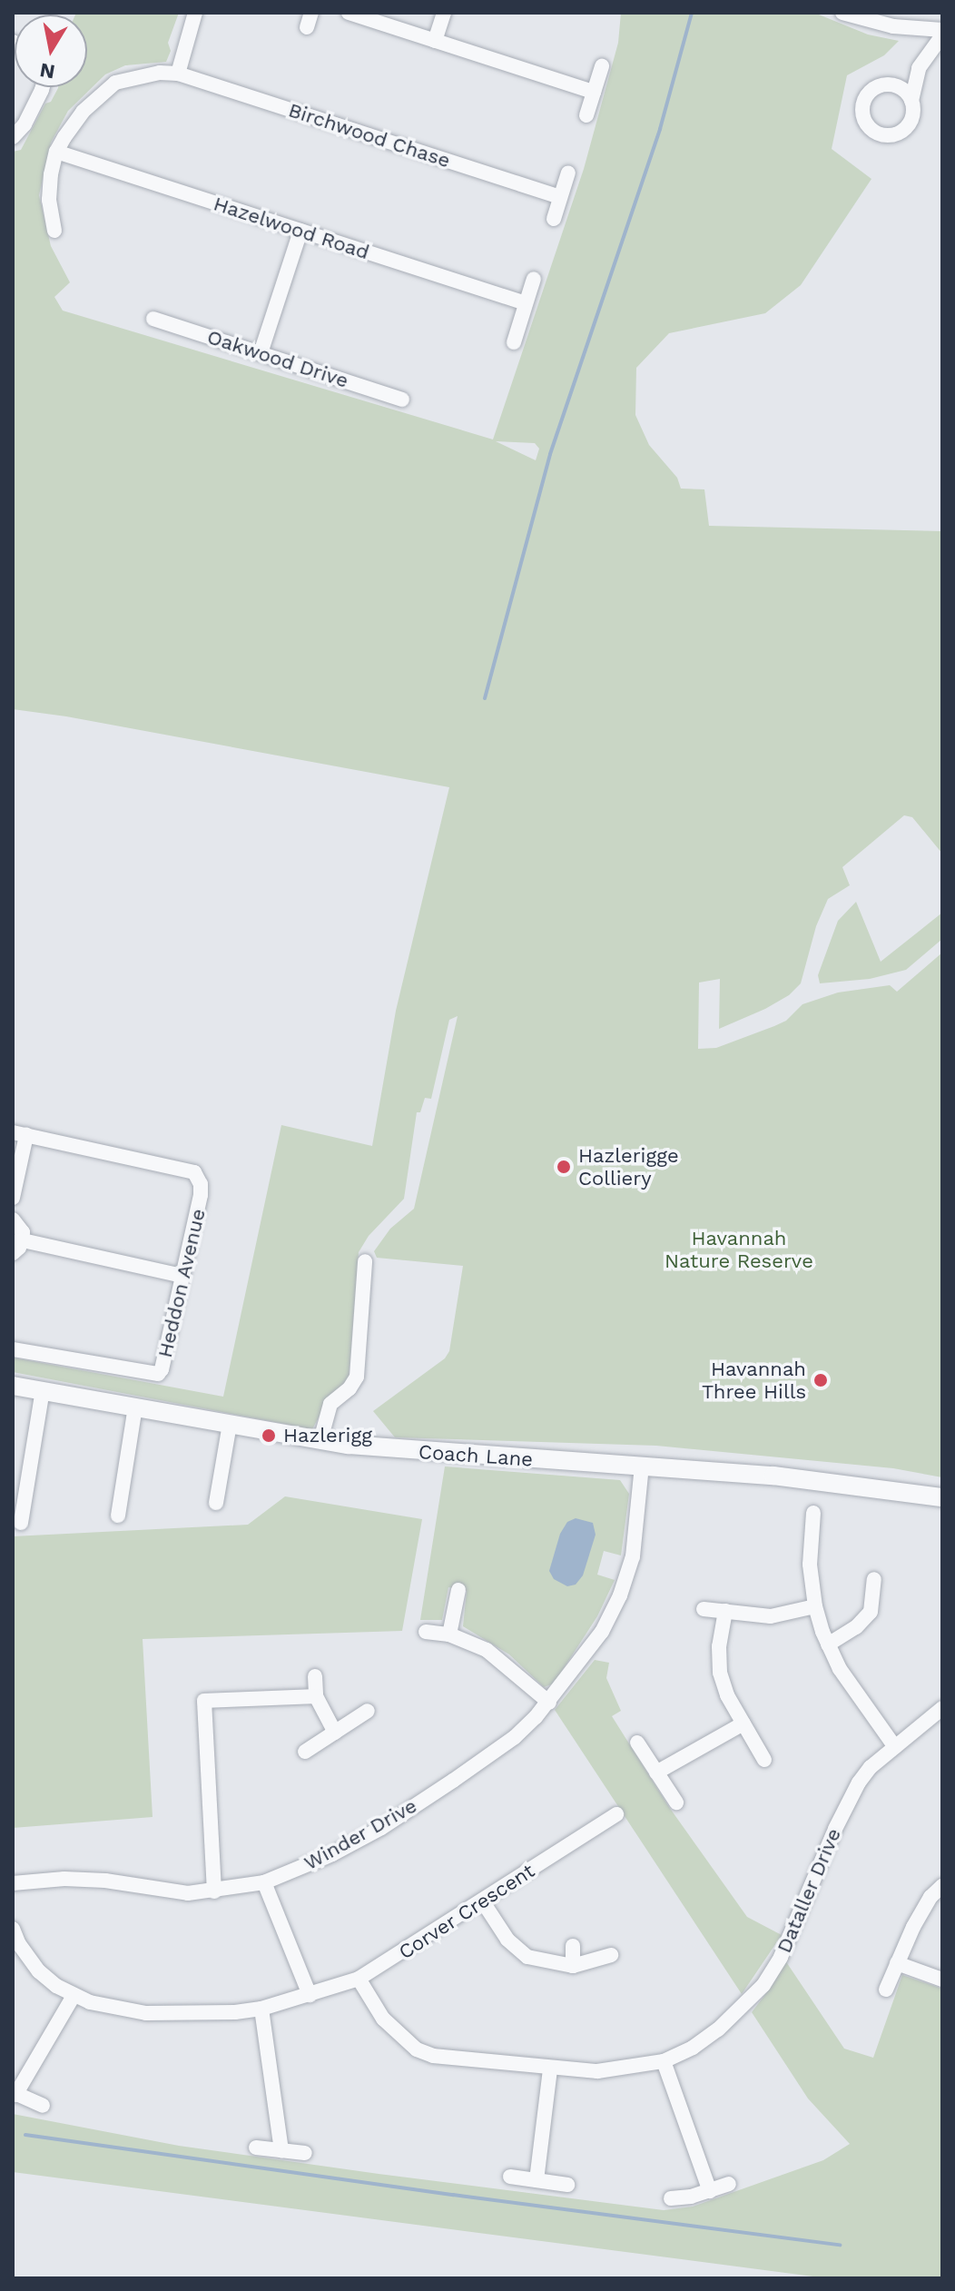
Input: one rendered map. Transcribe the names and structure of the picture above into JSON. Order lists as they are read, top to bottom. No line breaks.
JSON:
{"streets":{"street":["Birchwood Chase","Hazelwood Road","Oakwood Drive","Heddon Avenue","Coach Lane","Winder Drive","Dataller Drive","Corver Crescent"]},"crossings":[["Coach Lane","Winder Drive"],["Dataller Drive","Corver Crescent"]],"parks":["Havannah Nature Reserve"],"places":["Hazlerigge Colliery","Havannah Three Hills","Hazlerigg"],"north":"bottom"}
